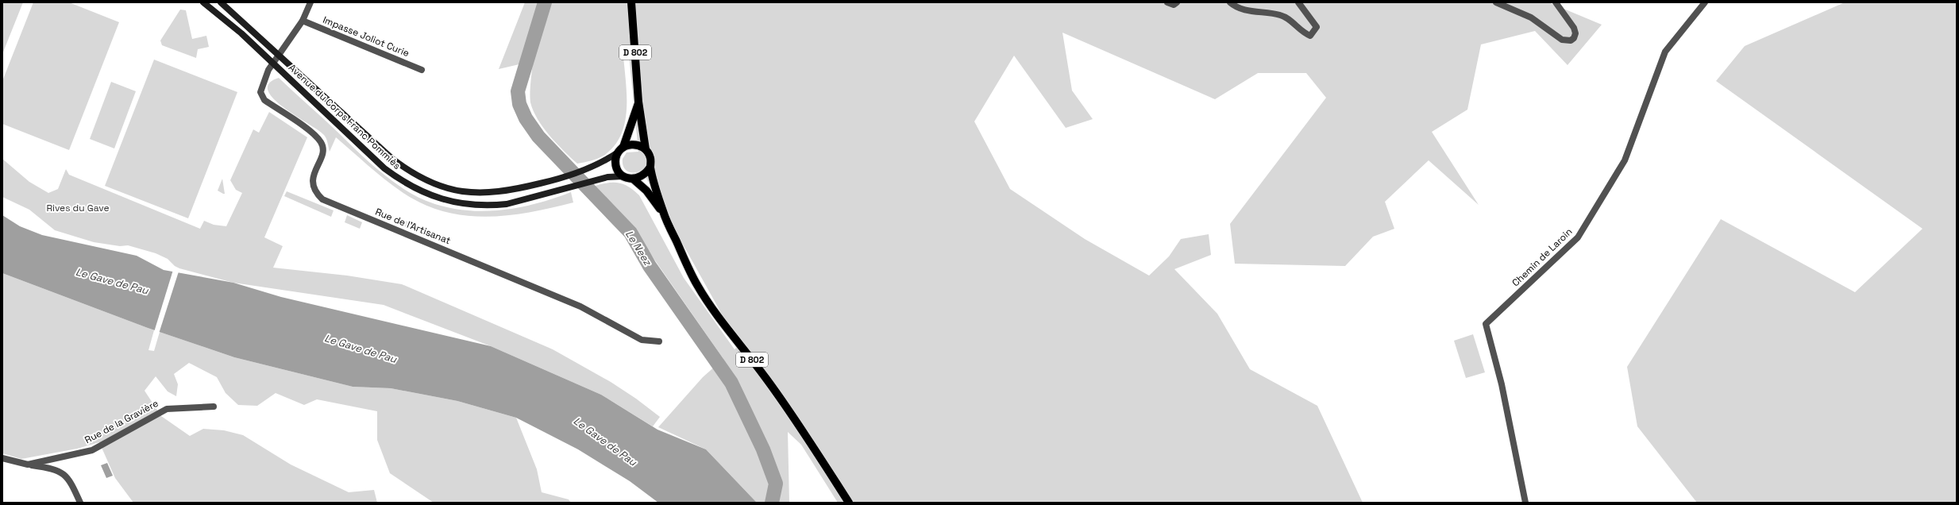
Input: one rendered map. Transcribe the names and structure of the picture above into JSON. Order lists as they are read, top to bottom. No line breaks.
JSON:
{"streets":{"main road":["D 802","Avenue du Corps Franc Pommiès"],"street":["Impasse Joliot Curie","Rue de l'Artisanat","Chemin de Laroin","Rue de la Gravière"]},"crossings":[["D 802","Avenue du Corps Franc Pommiès"],["Avenue du Corps Franc Pommiès","Rue de l'Artisanat"]],"water":["Le Neez","Le Gave de Pau"],"parks":["Rives du Gave"]}
